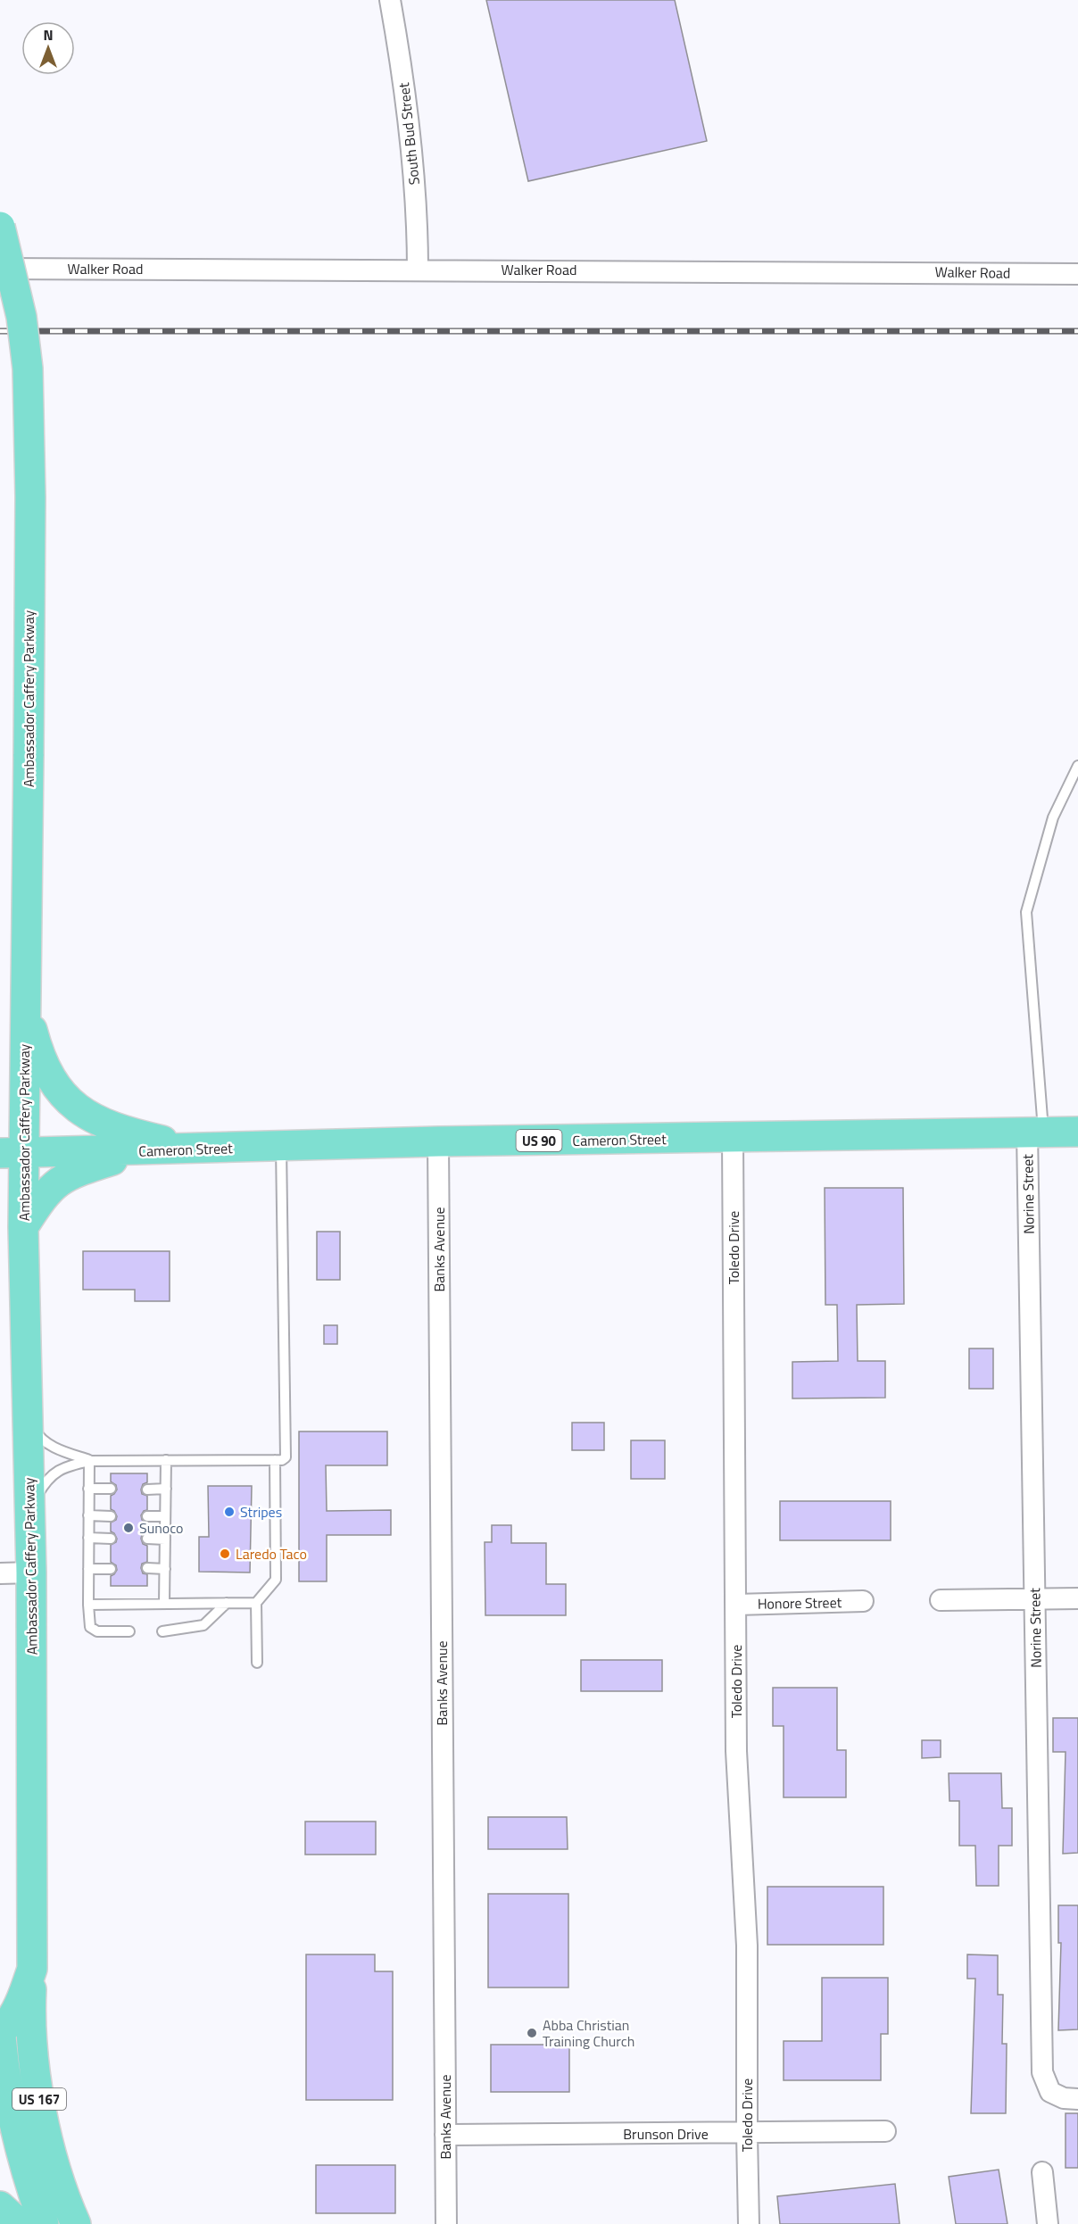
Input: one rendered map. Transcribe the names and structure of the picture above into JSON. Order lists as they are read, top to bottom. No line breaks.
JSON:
{"streets":{"main road":["Ambassador Caffery Parkway","Cameron Street","US 90","US 167"],"street":["South Bud Street","Walker Road","Norine Street","Toledo Drive","Banks Avenue","Honore Street","Brunson Drive"]},"crossings":[["South Bud Street","Walker Road"],["Ambassador Caffery Parkway","Cameron Street"],["Ambassador Caffery Parkway","US 167"],["Cameron Street","Norine Street"],["Cameron Street","Toledo Drive"],["Cameron Street","Banks Avenue"],["Toledo Drive","Honore Street"],["Toledo Drive","Brunson Drive"],["Banks Avenue","Brunson Drive"]],"places":["Stripes","Sunoco","Laredo Taco","Abba Christian Training Church"],"north":"top"}
